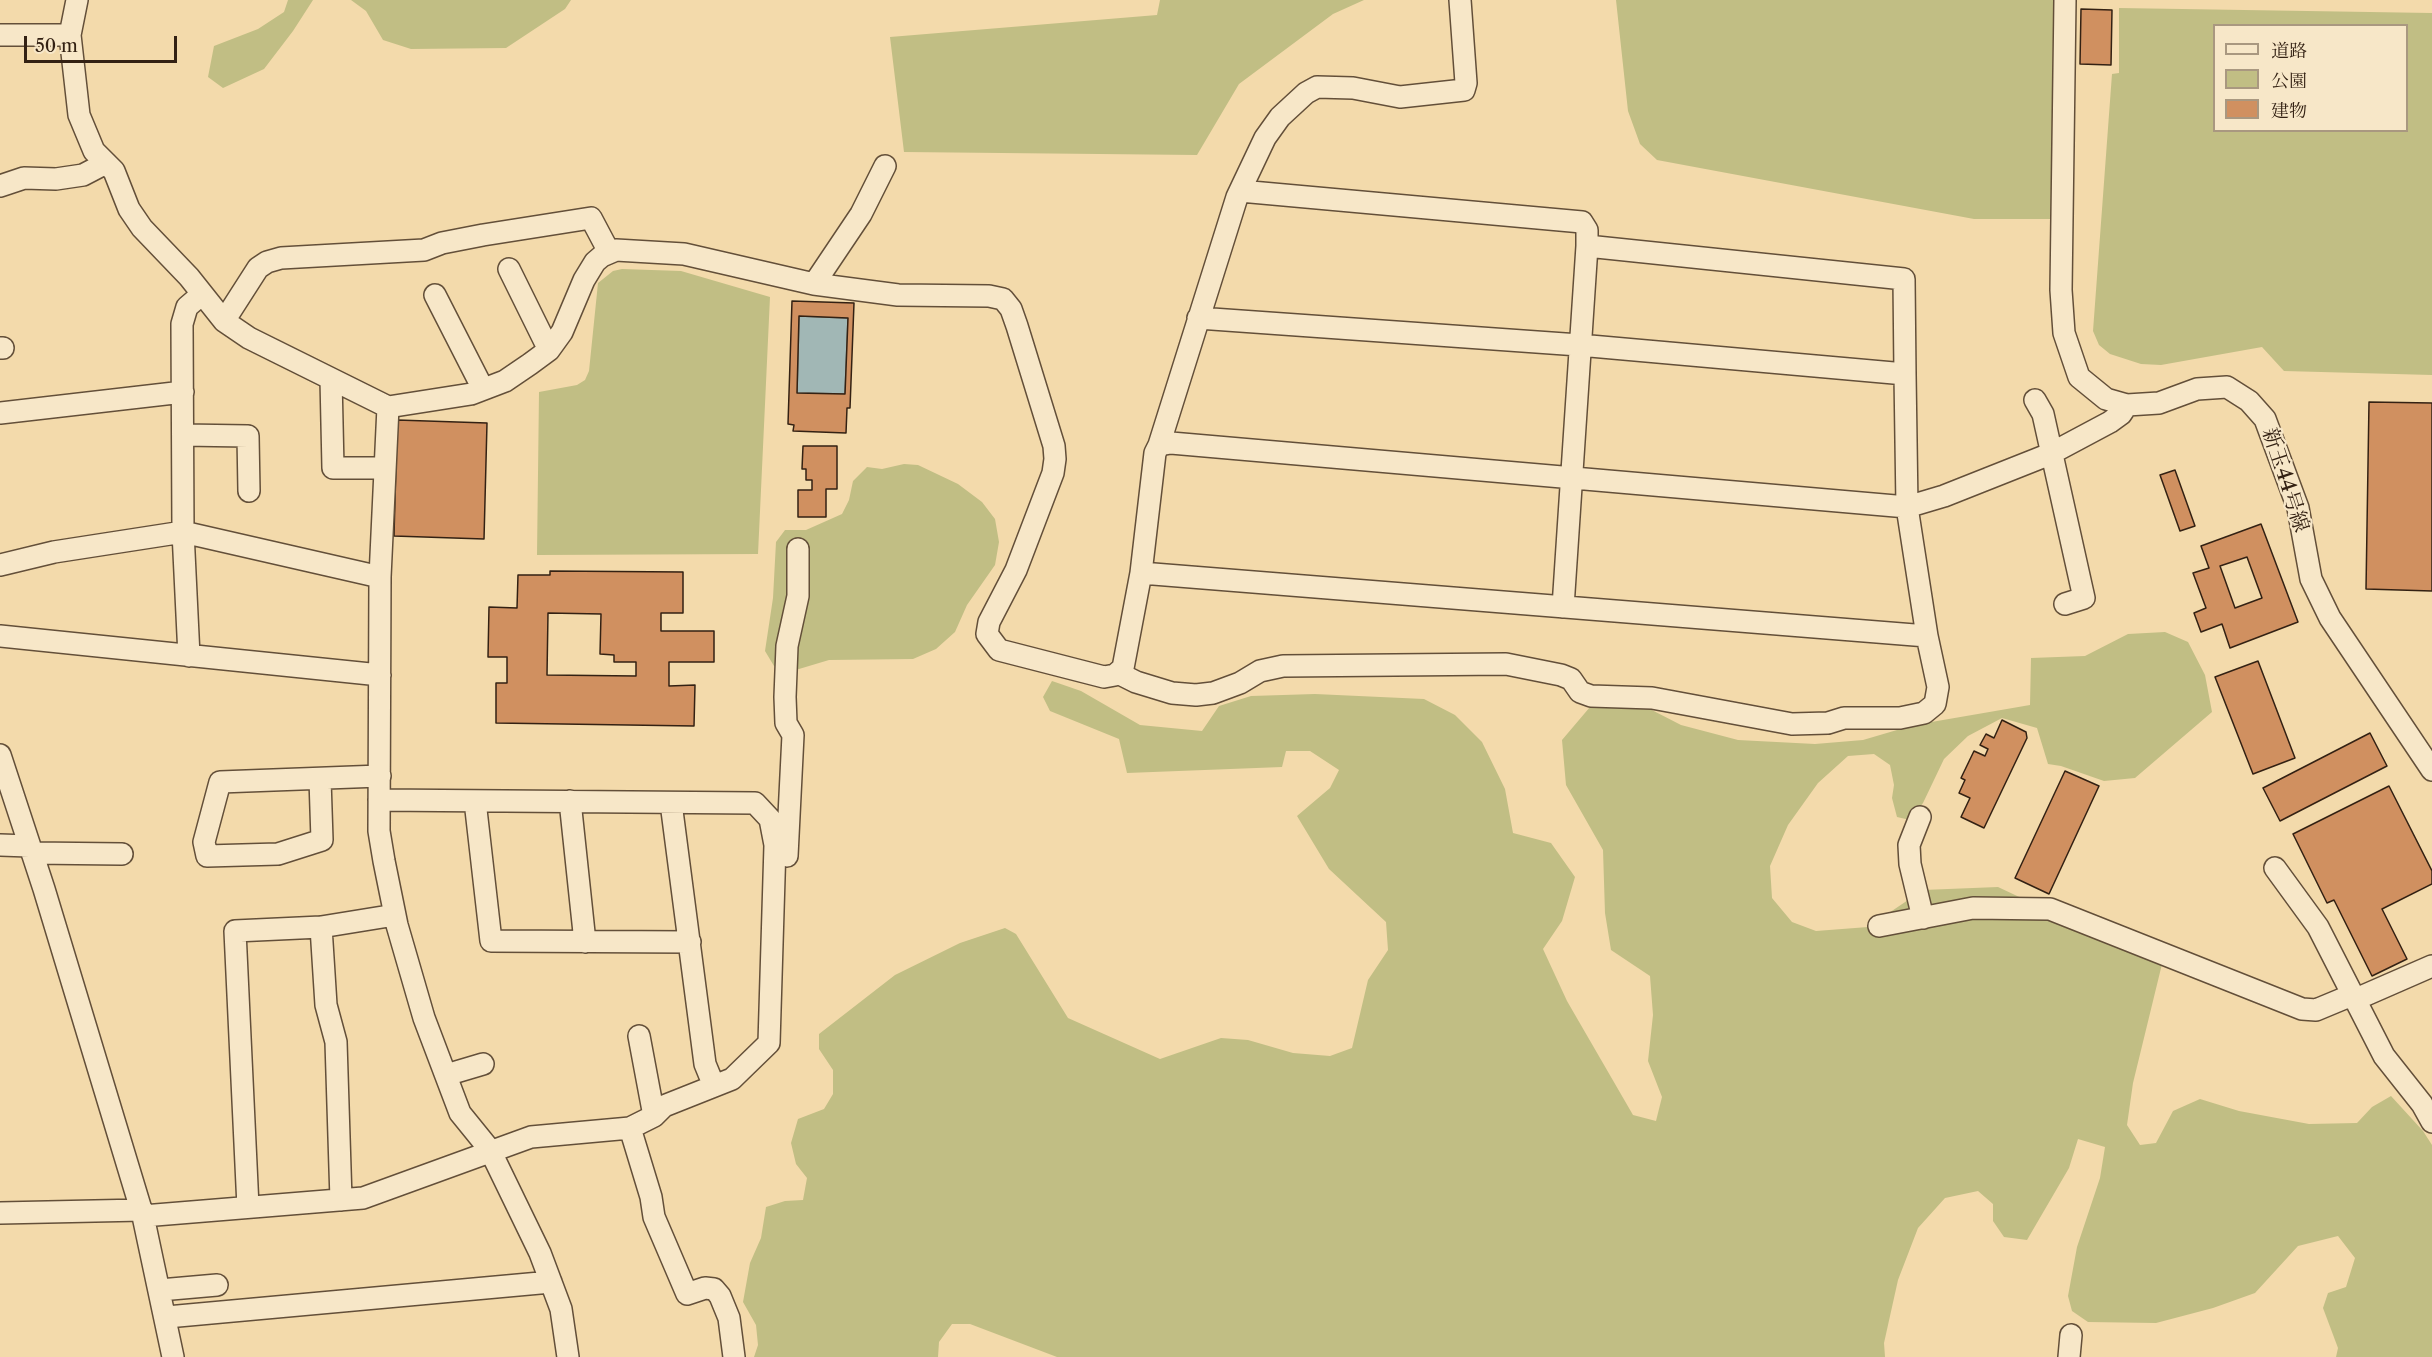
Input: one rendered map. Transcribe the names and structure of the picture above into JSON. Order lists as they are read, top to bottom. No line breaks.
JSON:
{"streets":{"street":["新玉44号線"]},"legend":["道路","公園","建物"],"scale_bar":"50 m"}
